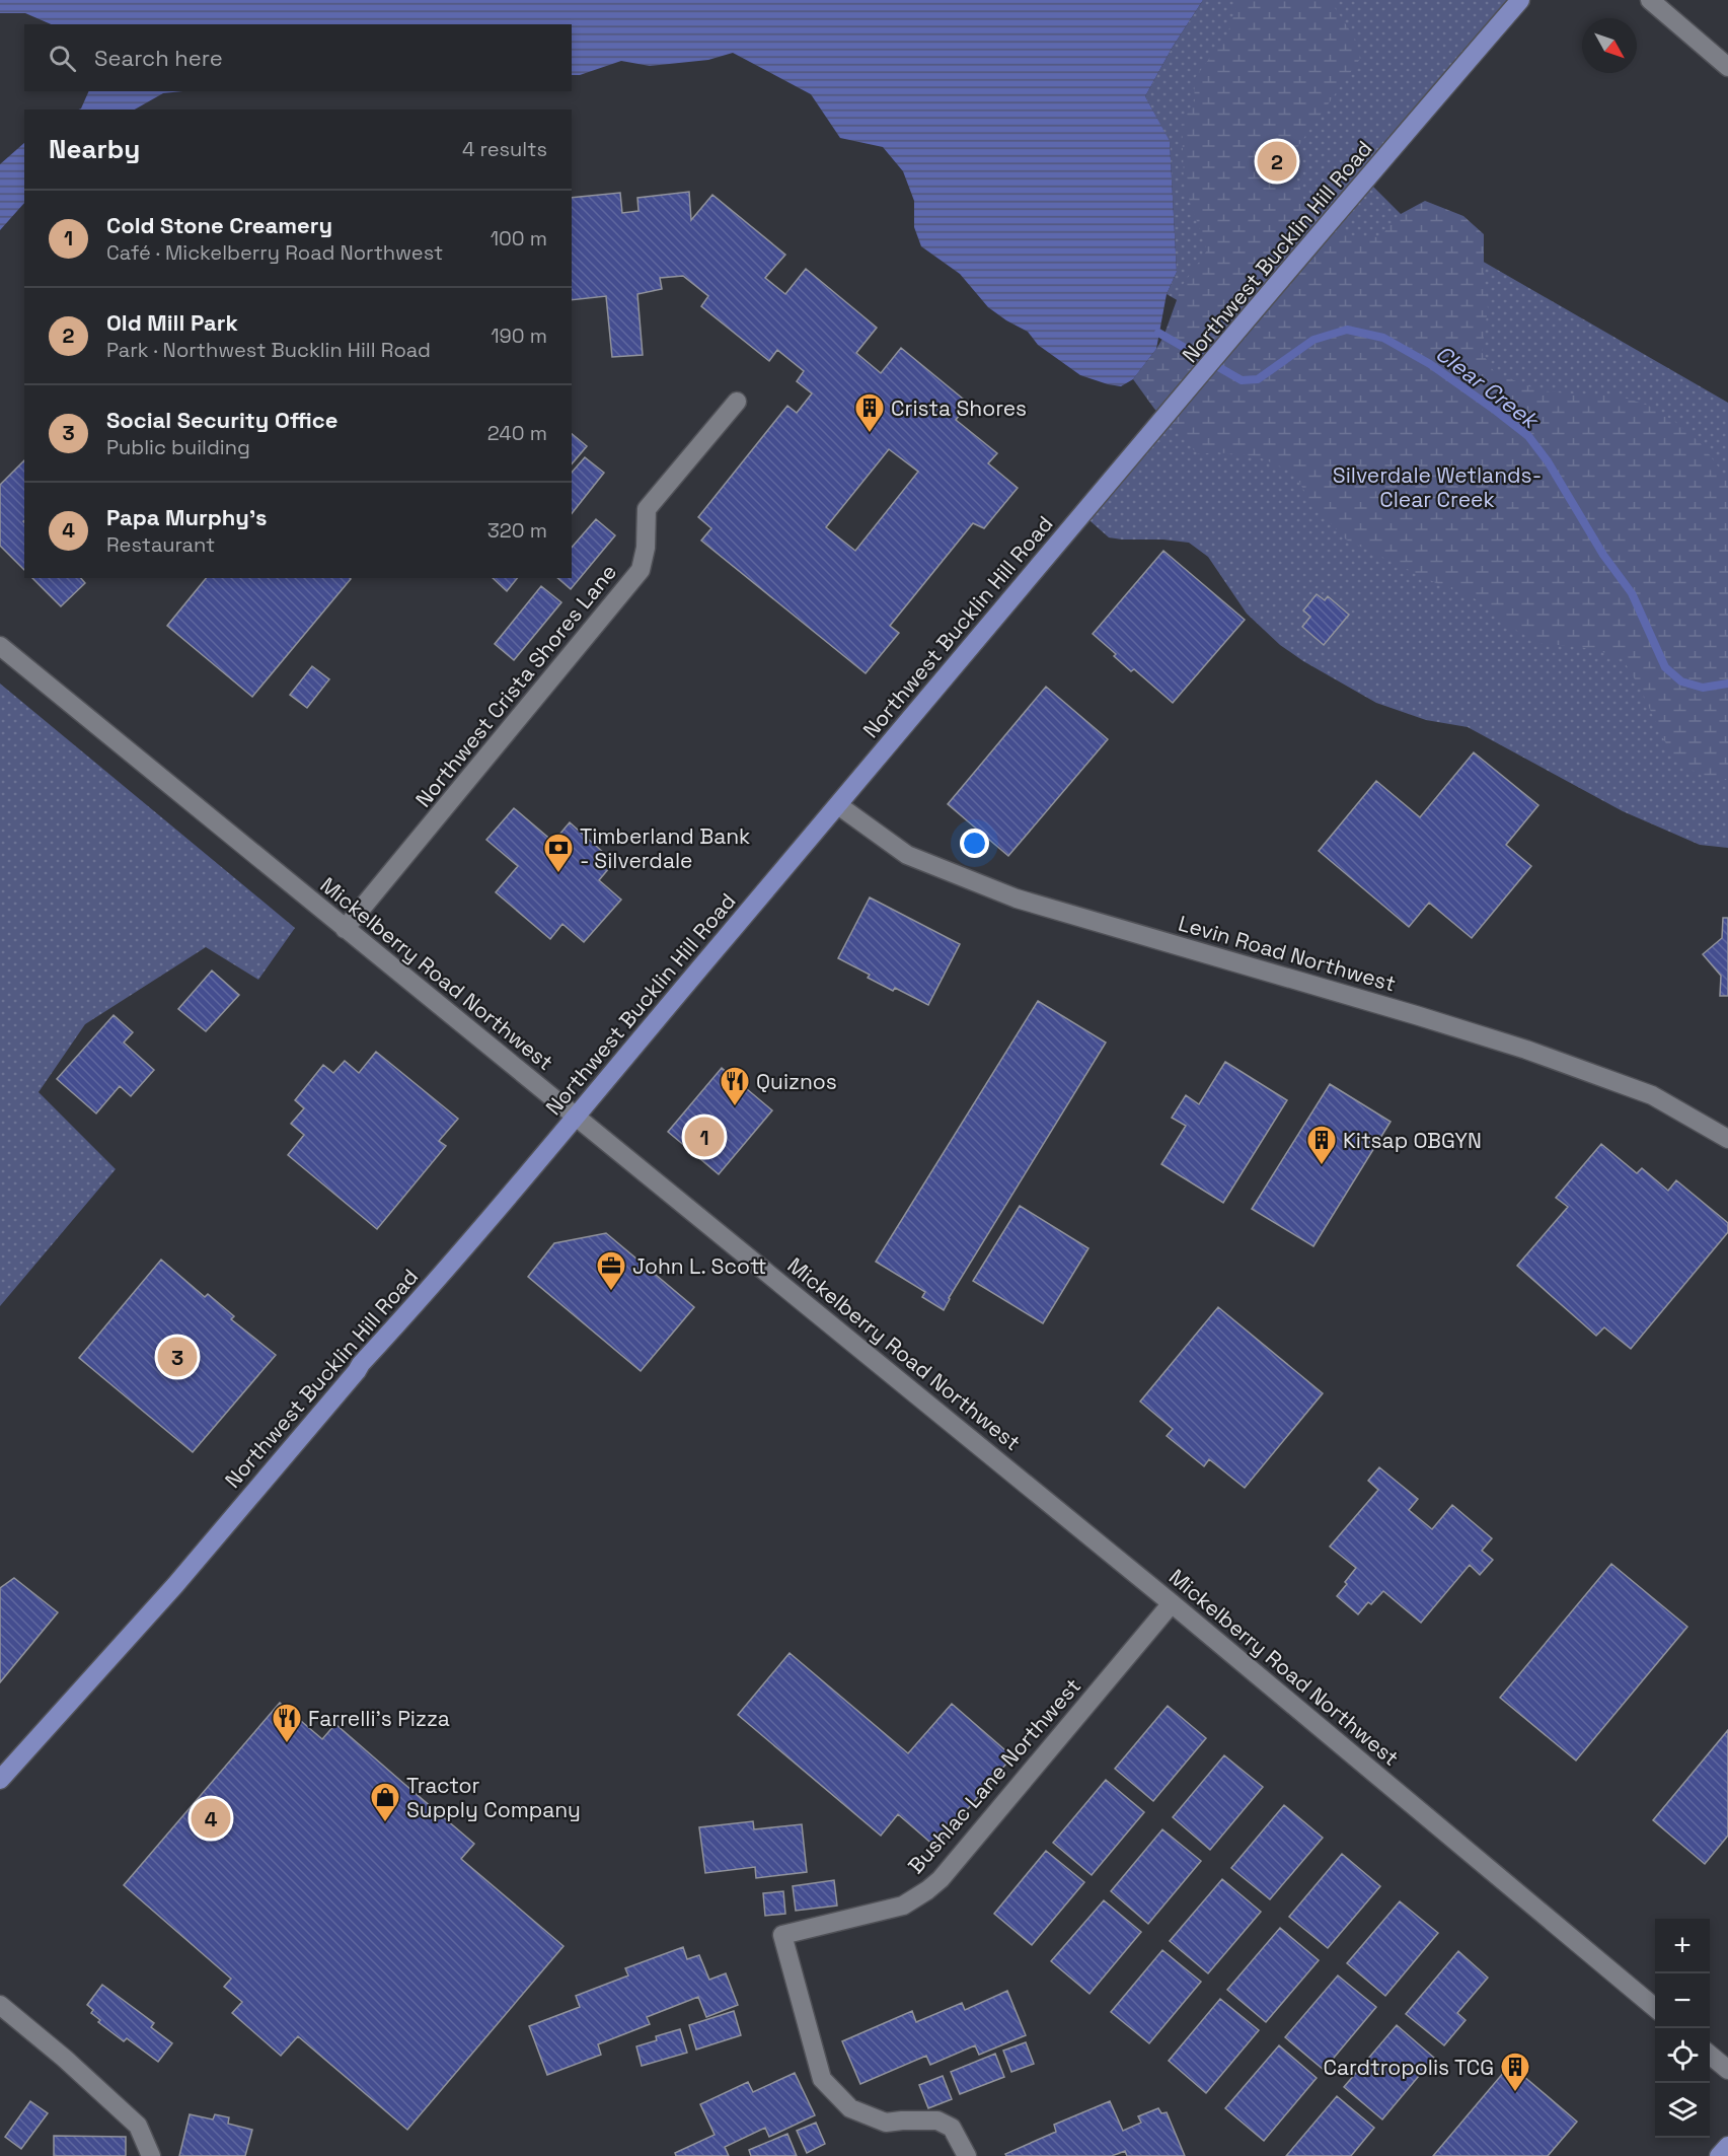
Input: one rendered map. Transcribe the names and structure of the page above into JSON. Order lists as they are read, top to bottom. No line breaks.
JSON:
{"streets":{"main road":["Northwest Bucklin Hill Road"],"street":["Northwest Crista Shores Lane","Levin Road Northwest","Mickelberry Road Northwest","Bushlac Lane Northwest"]},"crossings":[["Northwest Bucklin Hill Road","Levin Road Northwest"],["Northwest Bucklin Hill Road","Mickelberry Road Northwest"],["Northwest Crista Shores Lane","Mickelberry Road Northwest"],["Mickelberry Road Northwest","Bushlac Lane Northwest"]],"water":["Clear Creek"],"parks":["Silverdale Wetlands- Clear Creek"],"places":{"building":["Crista Shores","Kitsap OBGYN","Cardtropolis TCG"],"bank":["Timberland Bank - Silverdale"],"restaurant":["Quiznos","Farrelli's Pizza"],"office":["John L. Scott"],"shop":["Tractor Supply Company"]},"north":"bottom right","page":{"search":"Search here","heading":["Nearby","4 results"],"pins":["2","1","3","4"],"list":[{"mark":"1","name":"Cold Stone Creamery","note":"Café · Mickelberry Road Northwest","value":"100 m"},{"mark":"2","name":"Old Mill Park","note":"Park · Northwest Bucklin Hill Road","value":"190 m"},{"mark":"3","name":"Social Security Office","note":"Public building","value":"240 m"},{"mark":"4","name":"Papa Murphy's","note":"Restaurant","value":"320 m"}],"map_buttons":["+","−"]}}
